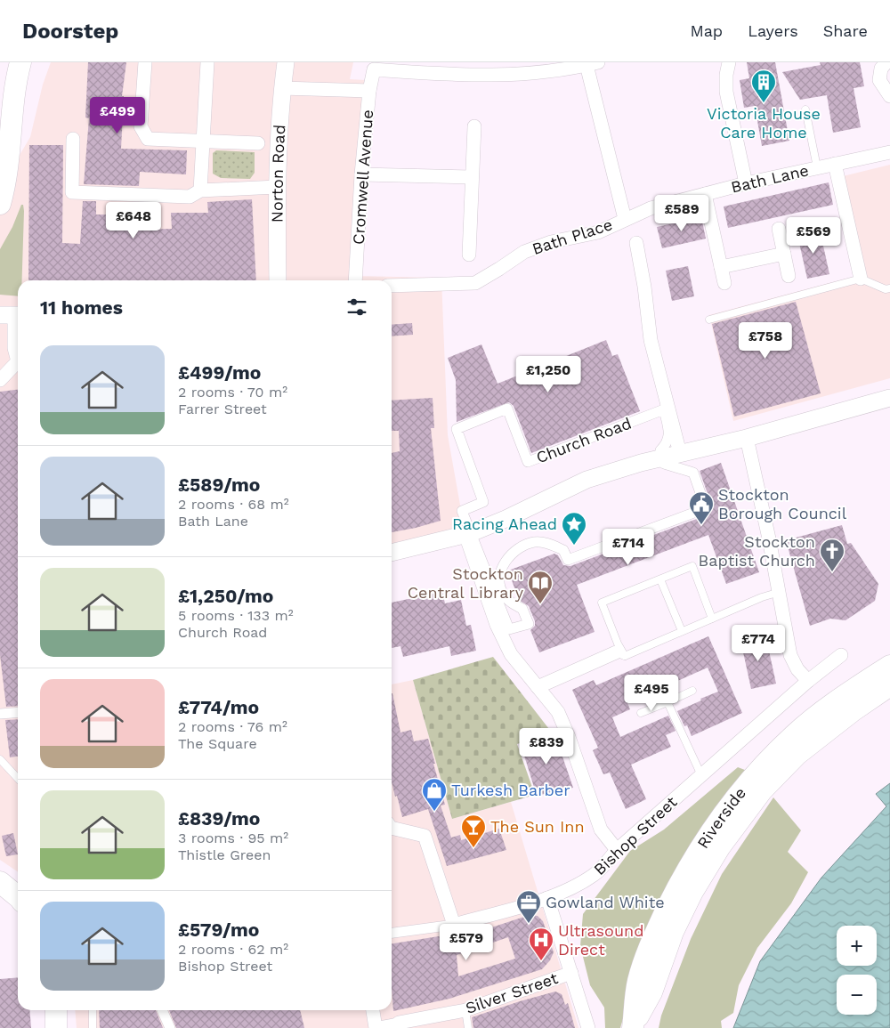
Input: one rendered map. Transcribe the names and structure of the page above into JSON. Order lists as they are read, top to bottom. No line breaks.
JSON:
{"streets":{"main road":["Riverside"],"street":["Norton Road","Cromwell Avenue","Bath Lane","Bath Place","Church Road","Bishop Street","Silver Street"]},"crossings":[["Bath Lane","Bath Place"],["Bishop Street","Silver Street"]],"places":{"building":["Victoria House Care Home"],"public building":["Stockton Borough Council"],"place":["Racing Ahead"],"church":["Stockton Baptist Church"],"library":["Stockton Central Library"],"shop":["Turkesh Barber"],"bar":["The Sun Inn"],"office":["Gowland White"],"hospital":["Ultrasound Direct"]},"page":{"header":"Doorstep","nav":["Map","Layers","Share"],"price":["£499","£589","£648","£569","£758","£1,250","£714","£774","£495","£839","£579"],"heading":"11 homes","list":[{"name":"£499/mo","note":"2 rooms · 70 m² · Farrer Street"},{"name":"£589/mo","note":"2 rooms · 68 m² · Bath Lane"},{"name":"£1,250/mo","note":"5 rooms · 133 m² · Church Road"},{"name":"£774/mo","note":"2 rooms · 76 m² · The Square"},{"name":"£839/mo","note":"3 rooms · 95 m² · Thistle Green"},{"name":"£579/mo","note":"2 rooms · 62 m² · Bishop Street"}],"map_buttons":["+","−"]}}
